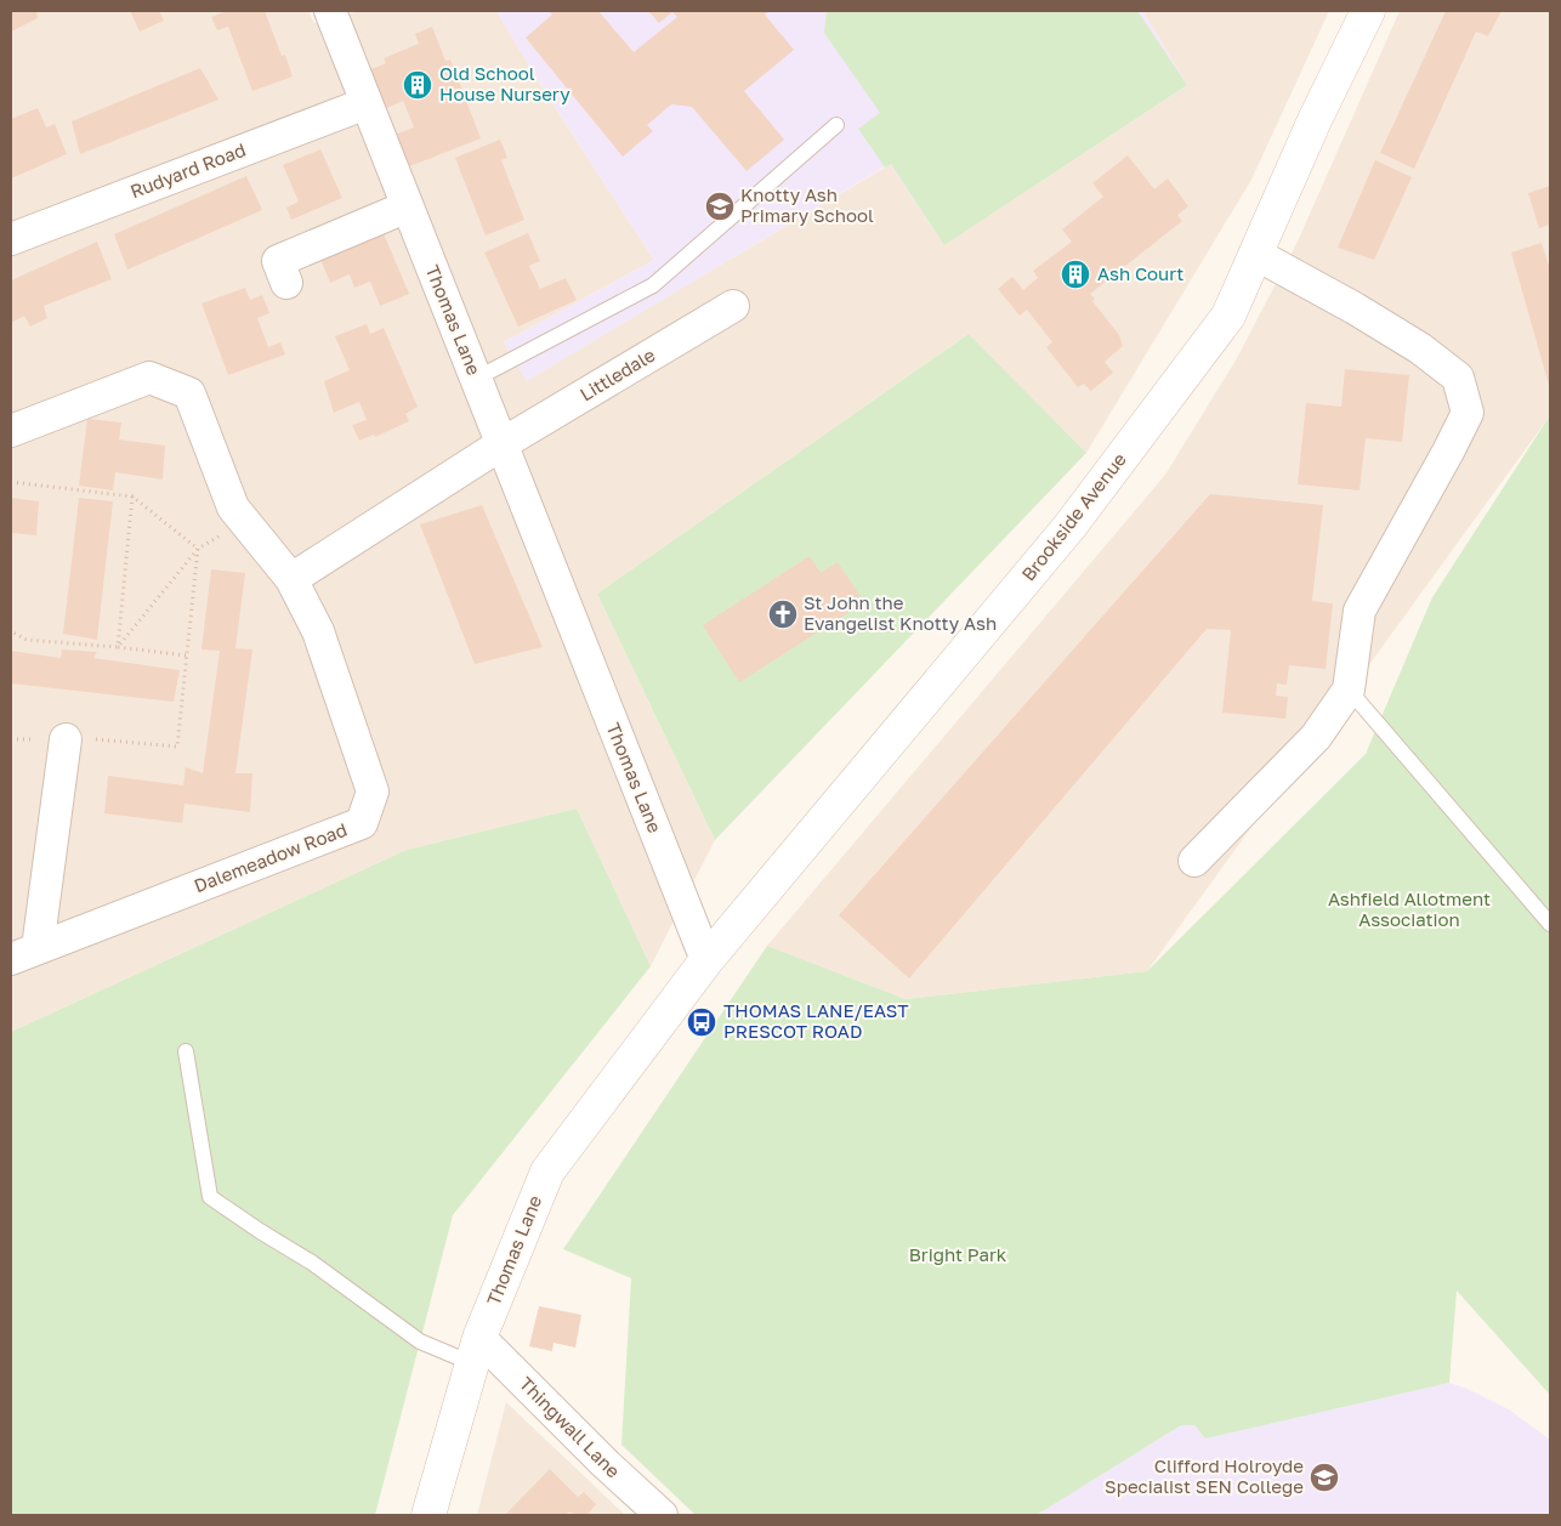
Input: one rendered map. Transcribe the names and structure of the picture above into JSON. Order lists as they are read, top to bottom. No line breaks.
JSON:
{"streets":{"street":["Rudyard Road","Thomas Lane","Littledale","Brookside Avenue","Dalemeadow Road","Thingwall Lane"]},"crossings":[["Rudyard Road","Thomas Lane"],["Thomas Lane","Littledale"],["Thomas Lane","Brookside Avenue"],["Thomas Lane","Thingwall Lane"]],"parks":["Ashfield Allotment Association","Bright Park"],"places":{"building":["Old School House Nursery","Ash Court"],"school or university":["Knotty Ash Primary School","Clifford Holroyde Specialist SEN College"],"church":["St John the Evangelist Knotty Ash"],"bus stop":["THOMAS LANE/EAST PRESCOT ROAD"]}}
